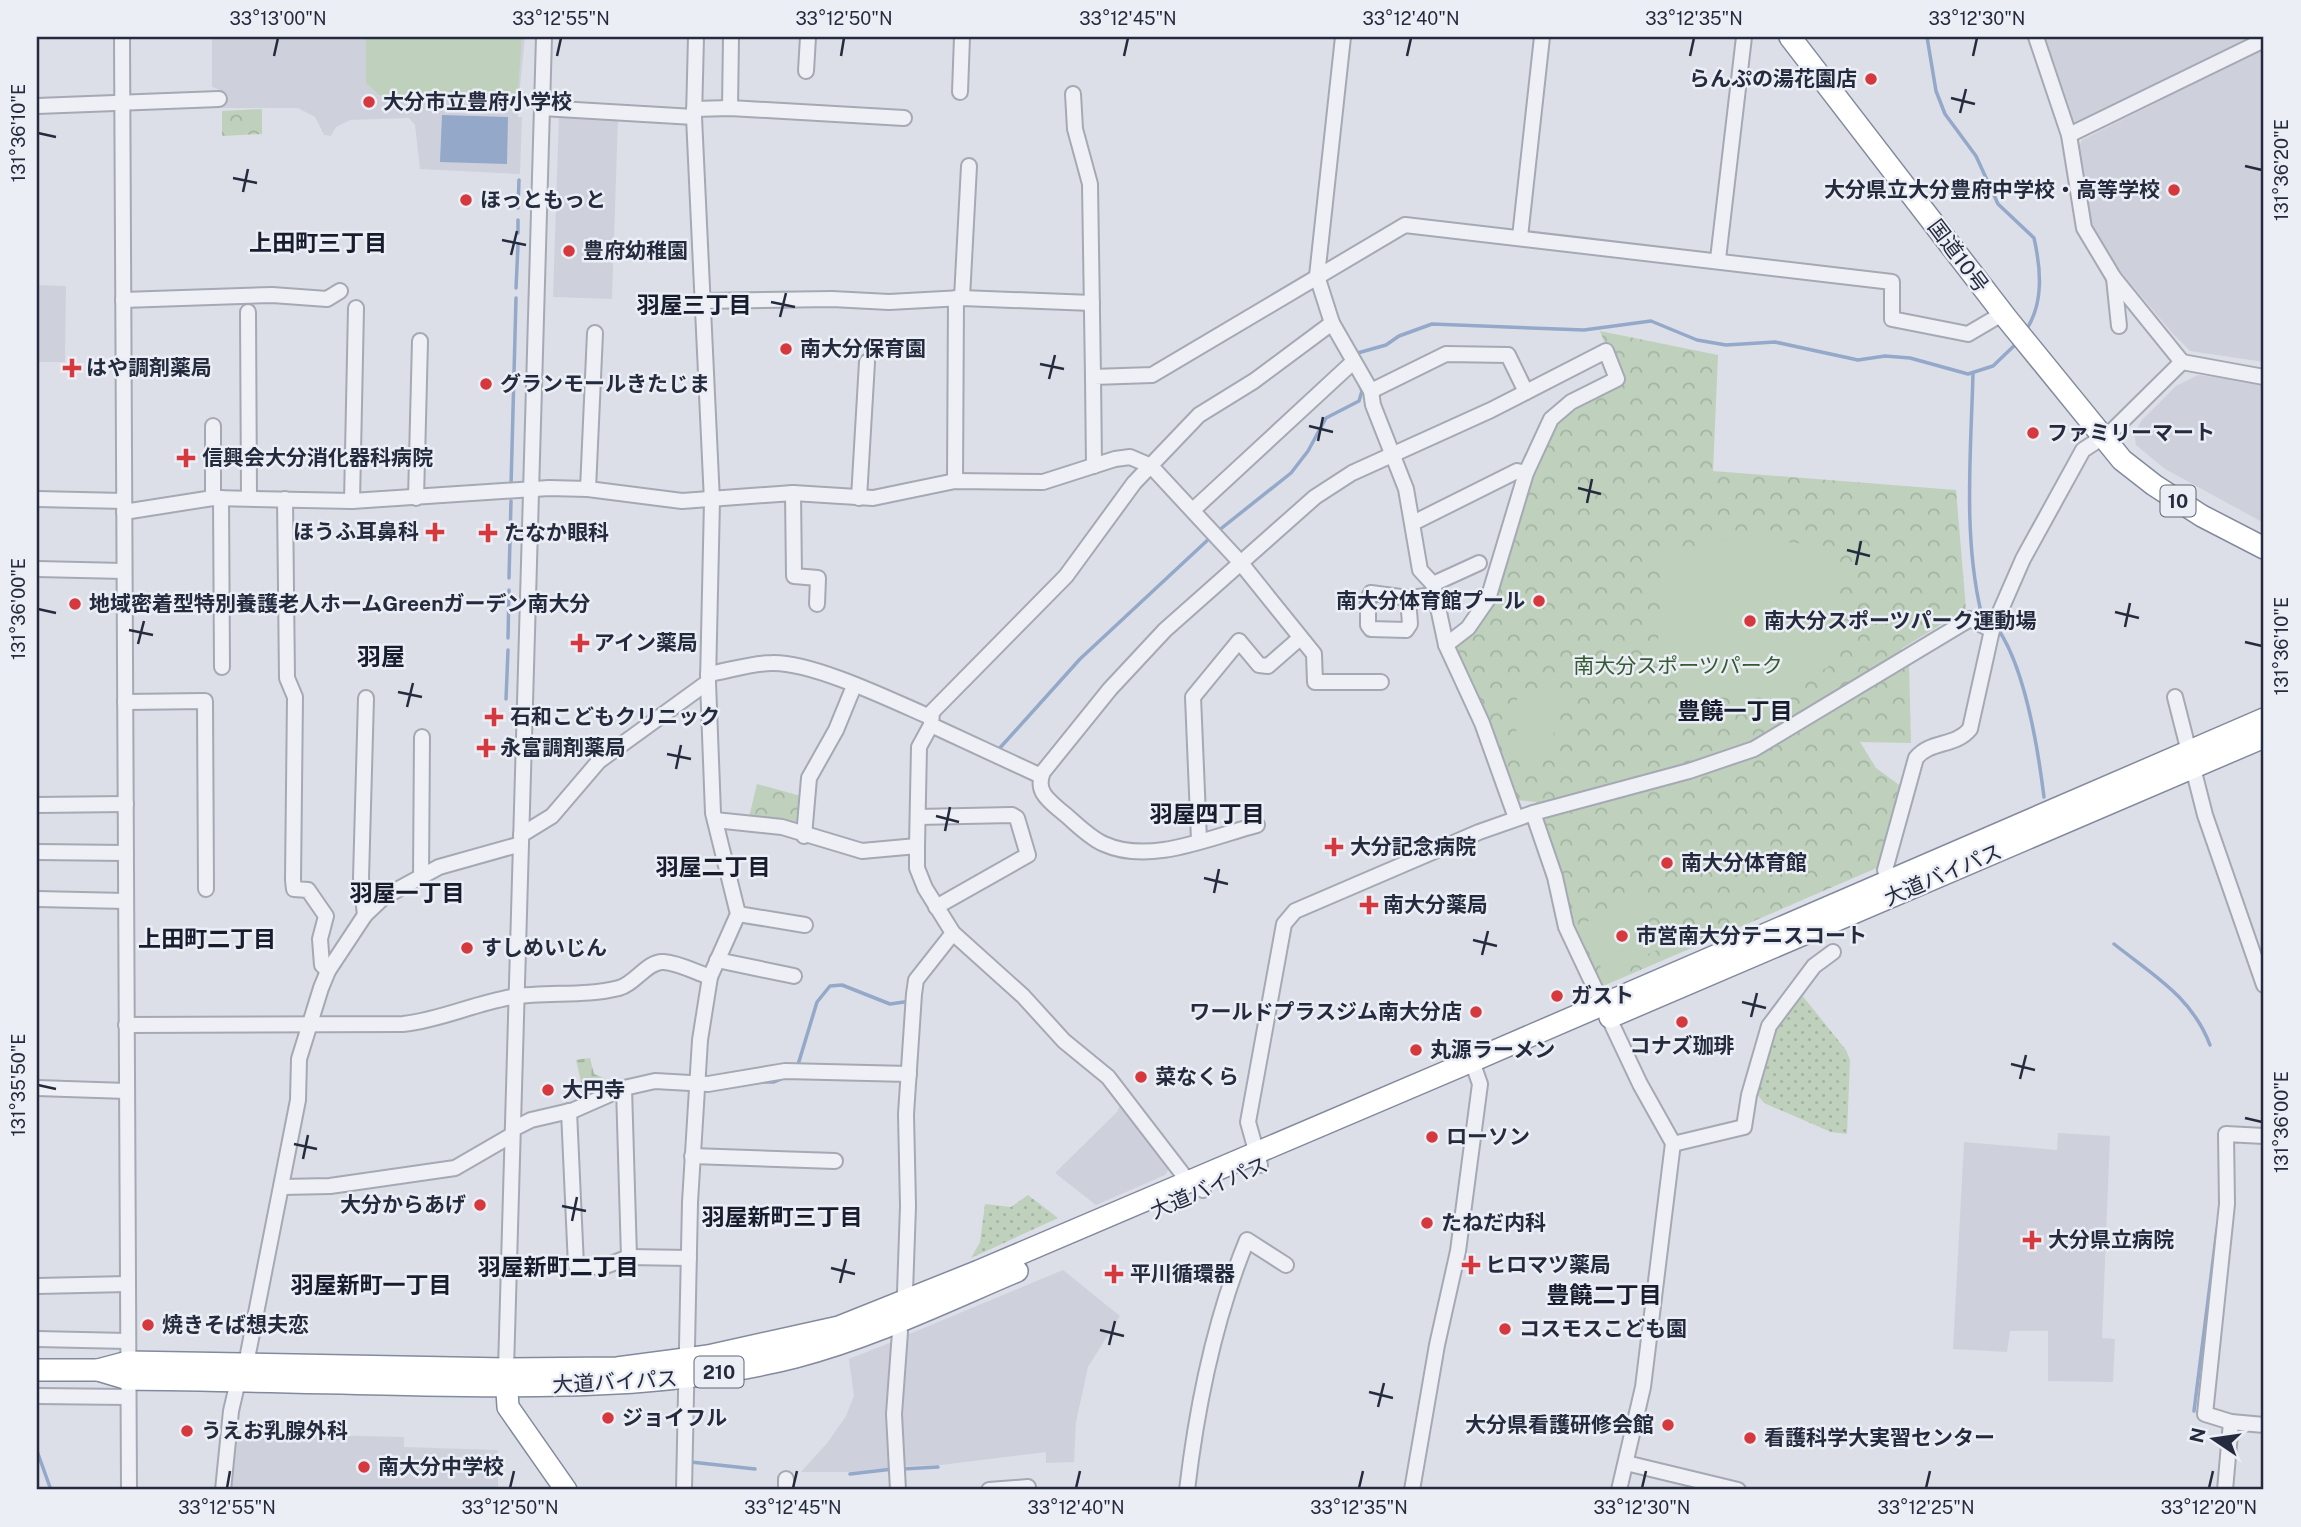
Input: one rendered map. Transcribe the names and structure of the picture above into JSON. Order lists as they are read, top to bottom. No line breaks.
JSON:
{"streets":{"highway":["国道10号","10","大道バイパス","210"]},"districts":["上田町三丁目","羽屋三丁目","羽屋","豊饒一丁目","羽屋四丁目","羽屋二丁目","羽屋一丁目","上田町二丁目","羽屋新町三丁目","羽屋新町二丁目","羽屋新町一丁目","豊饒二丁目"],"parks":["南大分スポーツパーク"],"places":{"other":["らんぷの湯花園店","大分市立豊府小学校","大分県立大分豊府中学校・高等学校","ほっともっと","豊府幼稚園","南大分保育園","グランモールきたじま","ファミリーマート","南大分体育館プール","地域密着型特別養護老人ホームGreenガーデン南大分","南大分スポーツパーク運動場","南大分体育館","市営南大分テニスコート","すしめいじん","ガスト","ワールドプラスジム南大分店","コナズ珈琲","丸源ラーメン","菜なくら","大円寺","ローソン","大分からあげ","たねだ内科","焼きそば想夫恋","コスモスこども園","ジョイフル","大分県看護研修会館","うえお乳腺外科","看護科学大実習センター","南大分中学校"],"health":["はや調剤薬局","信興会大分消化器科病院","ほうふ耳鼻科","たなか眼科","アイン薬局","石和こどもクリニック","永富調剤薬局","大分記念病院","南大分薬局","大分県立病院","ヒロマツ薬局","平川循環器"]},"north":"left","coordinates":["33°13'00\"N","33°12'55\"N","33°12'50\"N","33°12'45\"N","33°12'40\"N","33°12'35\"N","33°12'30\"N","131°36'10\"E","131°36'20\"E","131°36'00\"E","131°35'50\"E","33°12'25\"N","33°12'20\"N"]}
